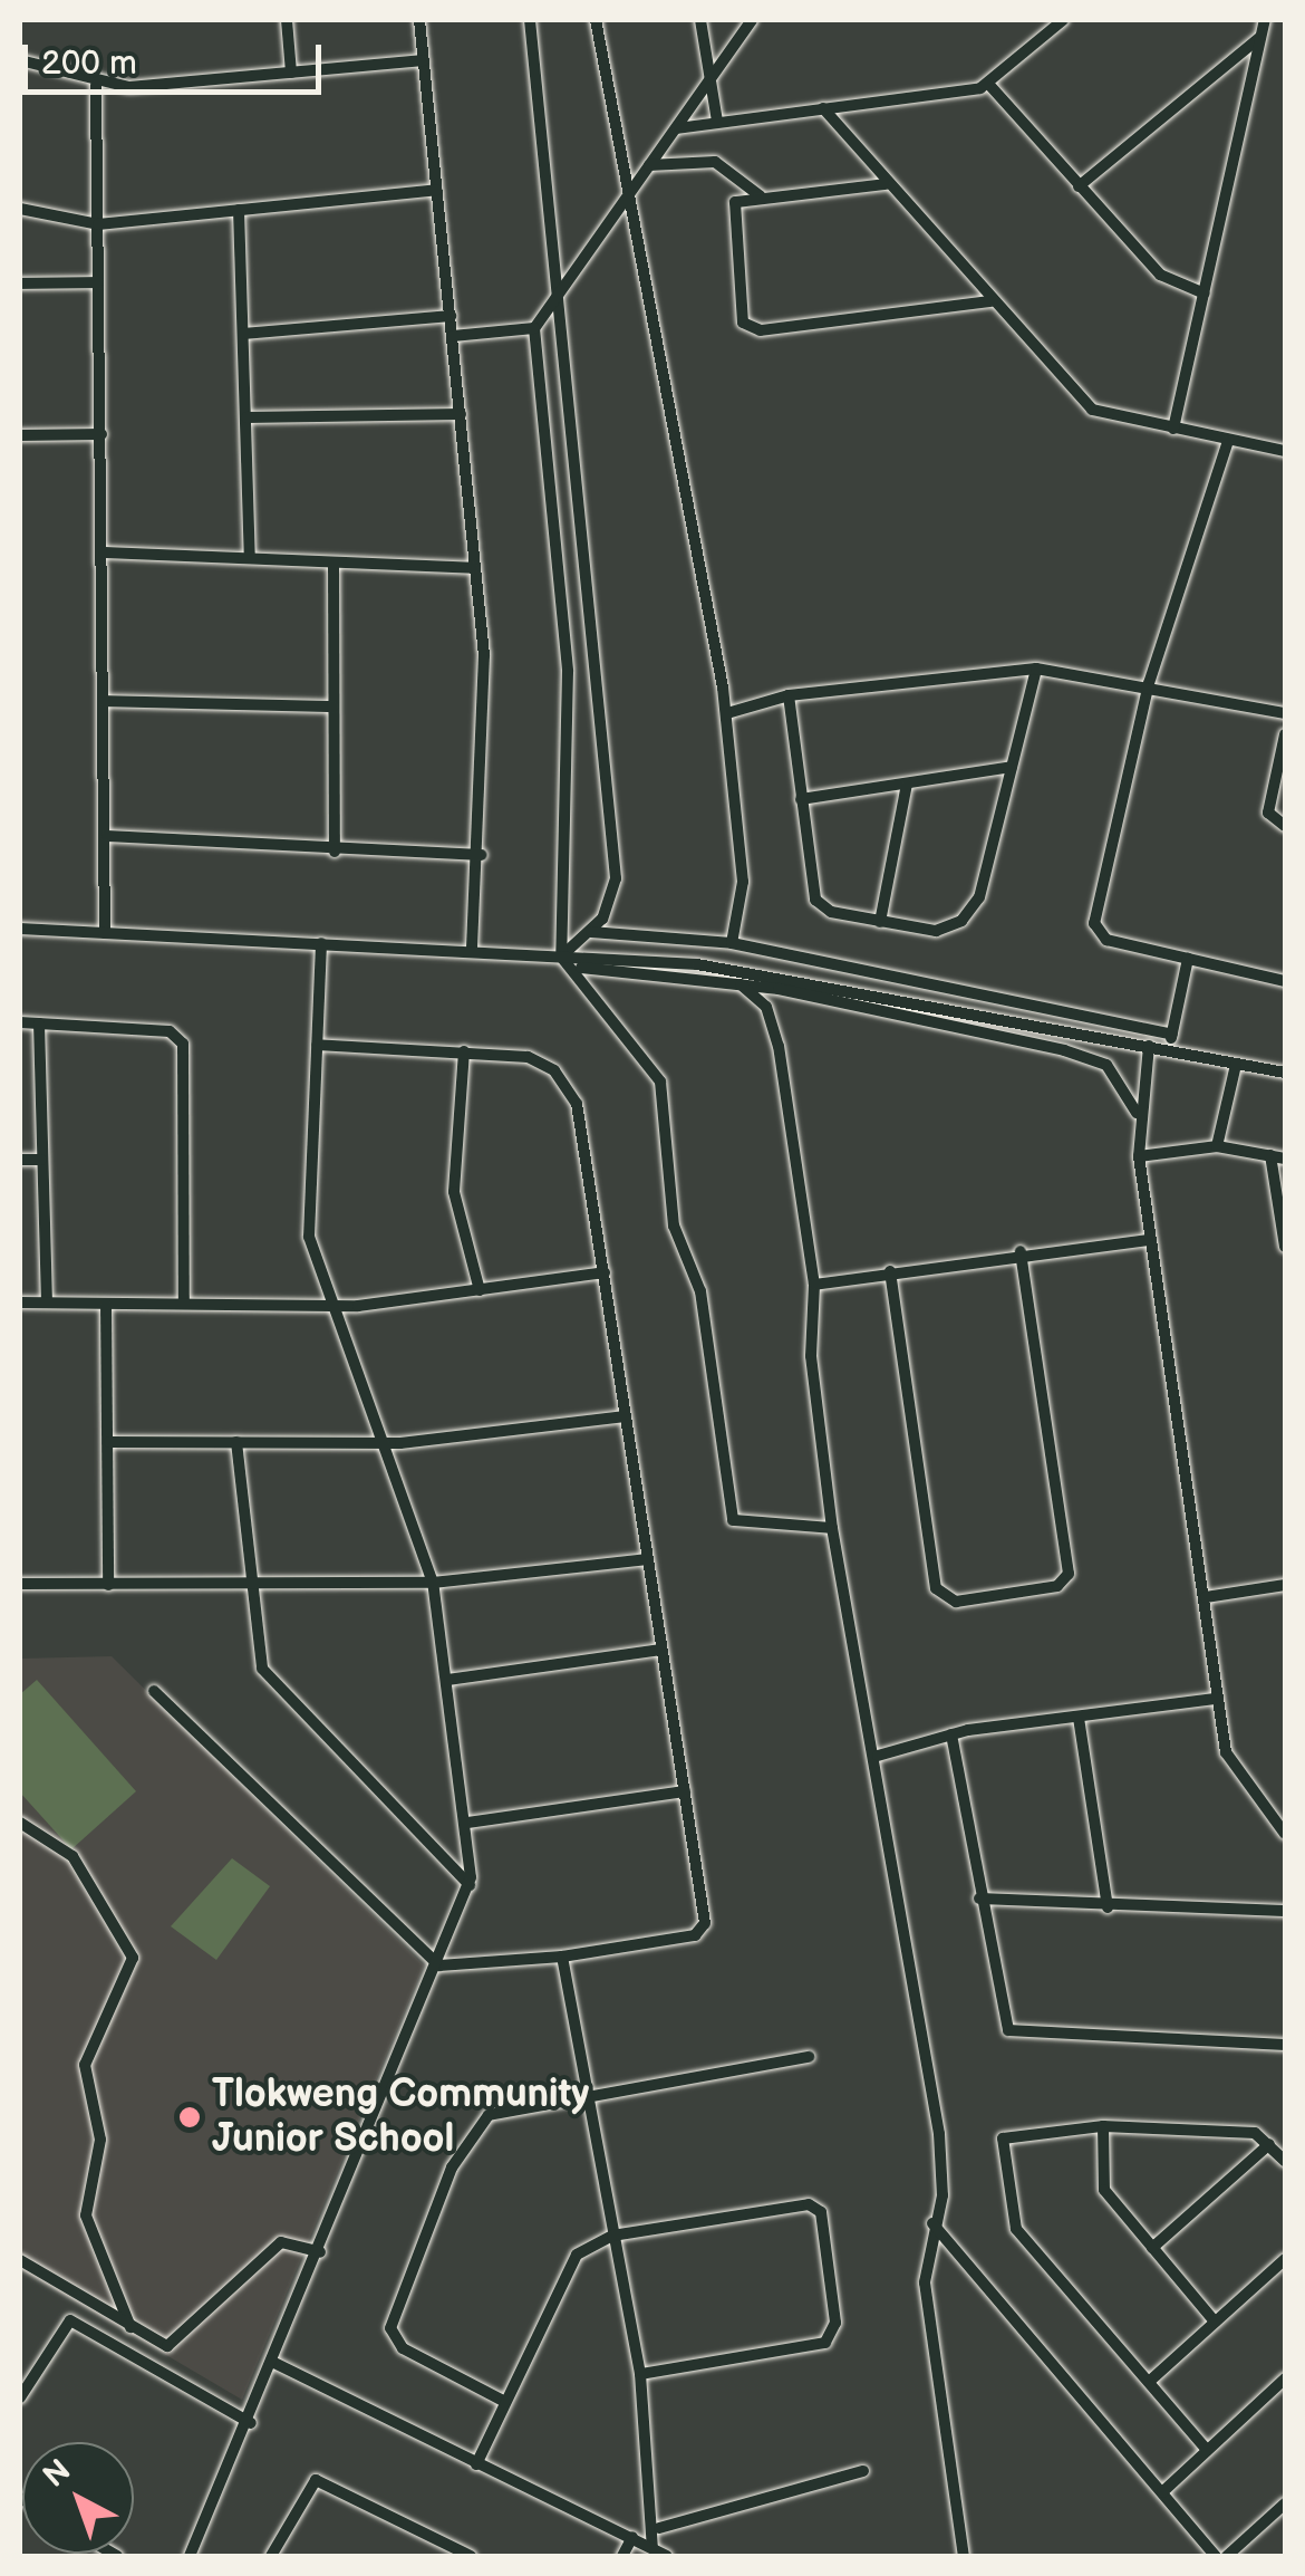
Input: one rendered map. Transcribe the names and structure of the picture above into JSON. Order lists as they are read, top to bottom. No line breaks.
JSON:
{"places":["Tlokweng Community Junior School"],"scale_bar":"200 m","north":"top left"}
